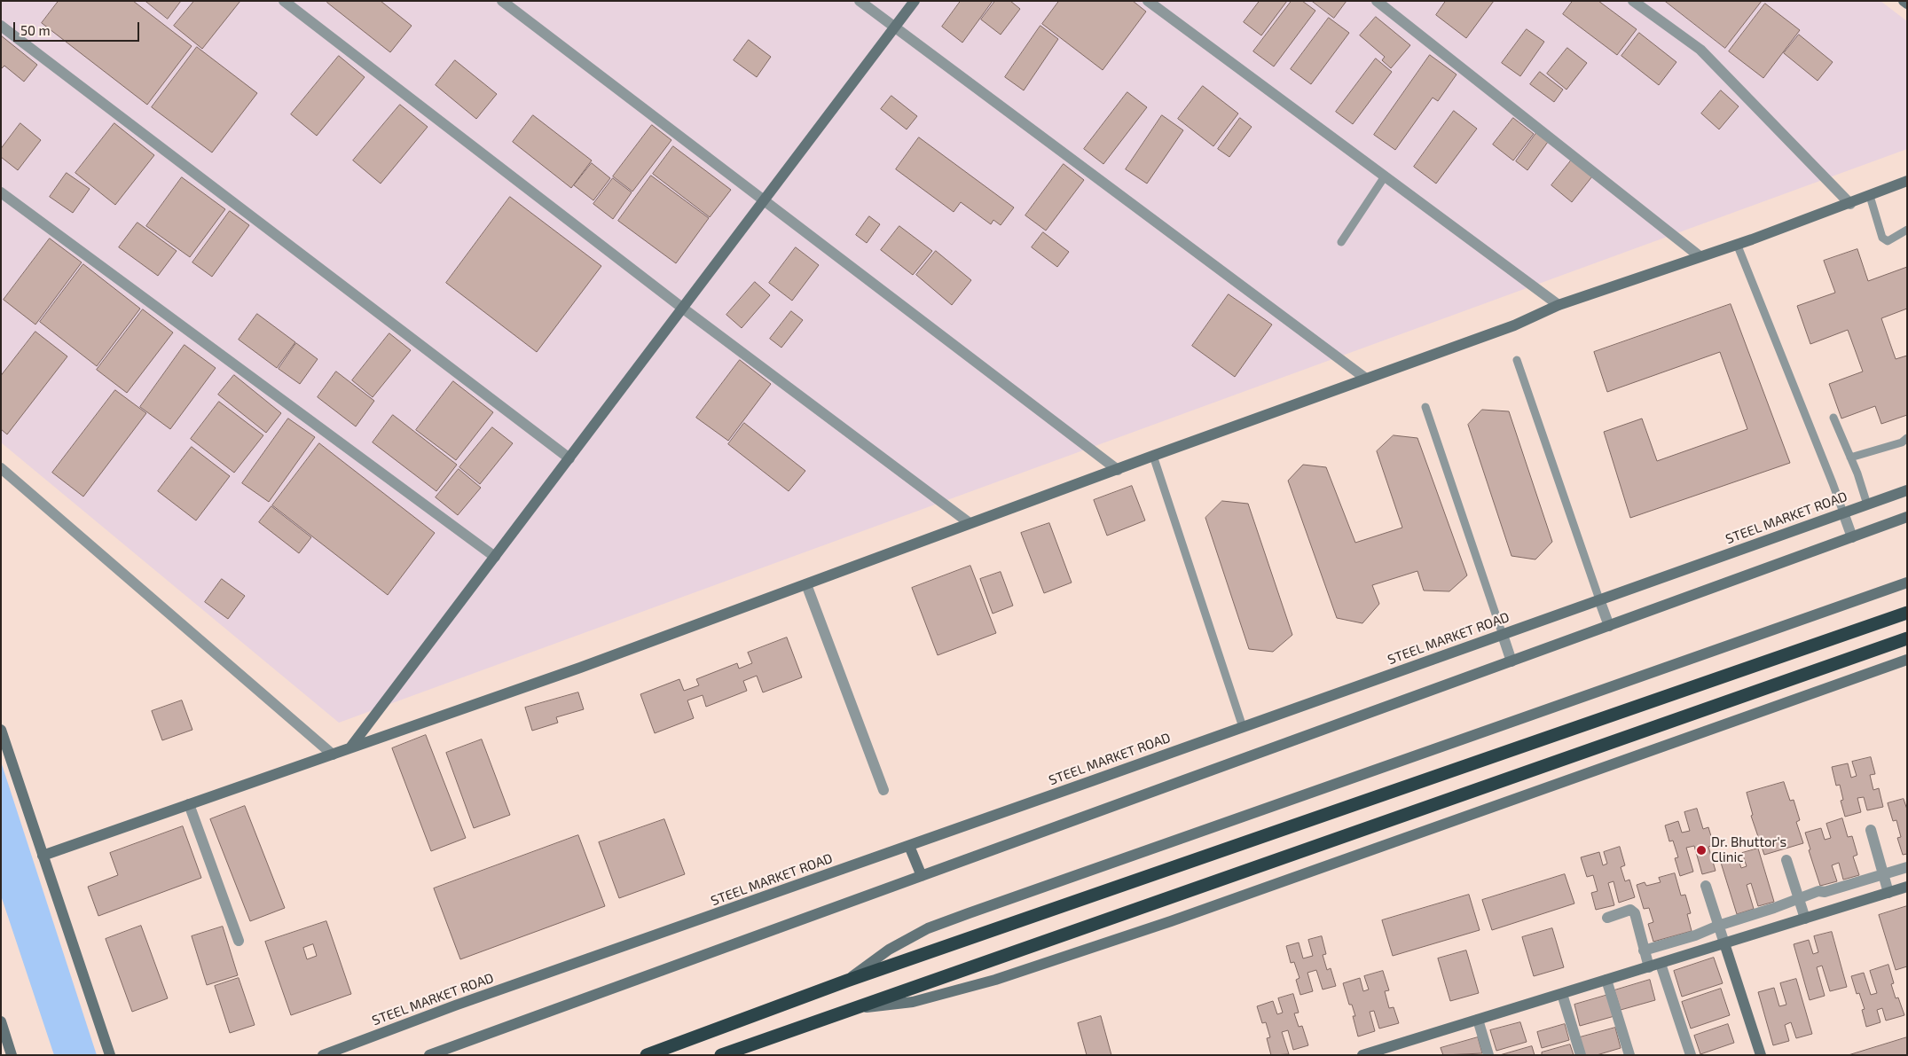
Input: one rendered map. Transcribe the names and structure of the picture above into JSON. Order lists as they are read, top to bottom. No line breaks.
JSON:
{"streets":{"street":["STEEL MARKET ROAD"]},"places":["Dr. Bhuttor's Clinic"],"scale_bar":"50 m"}
